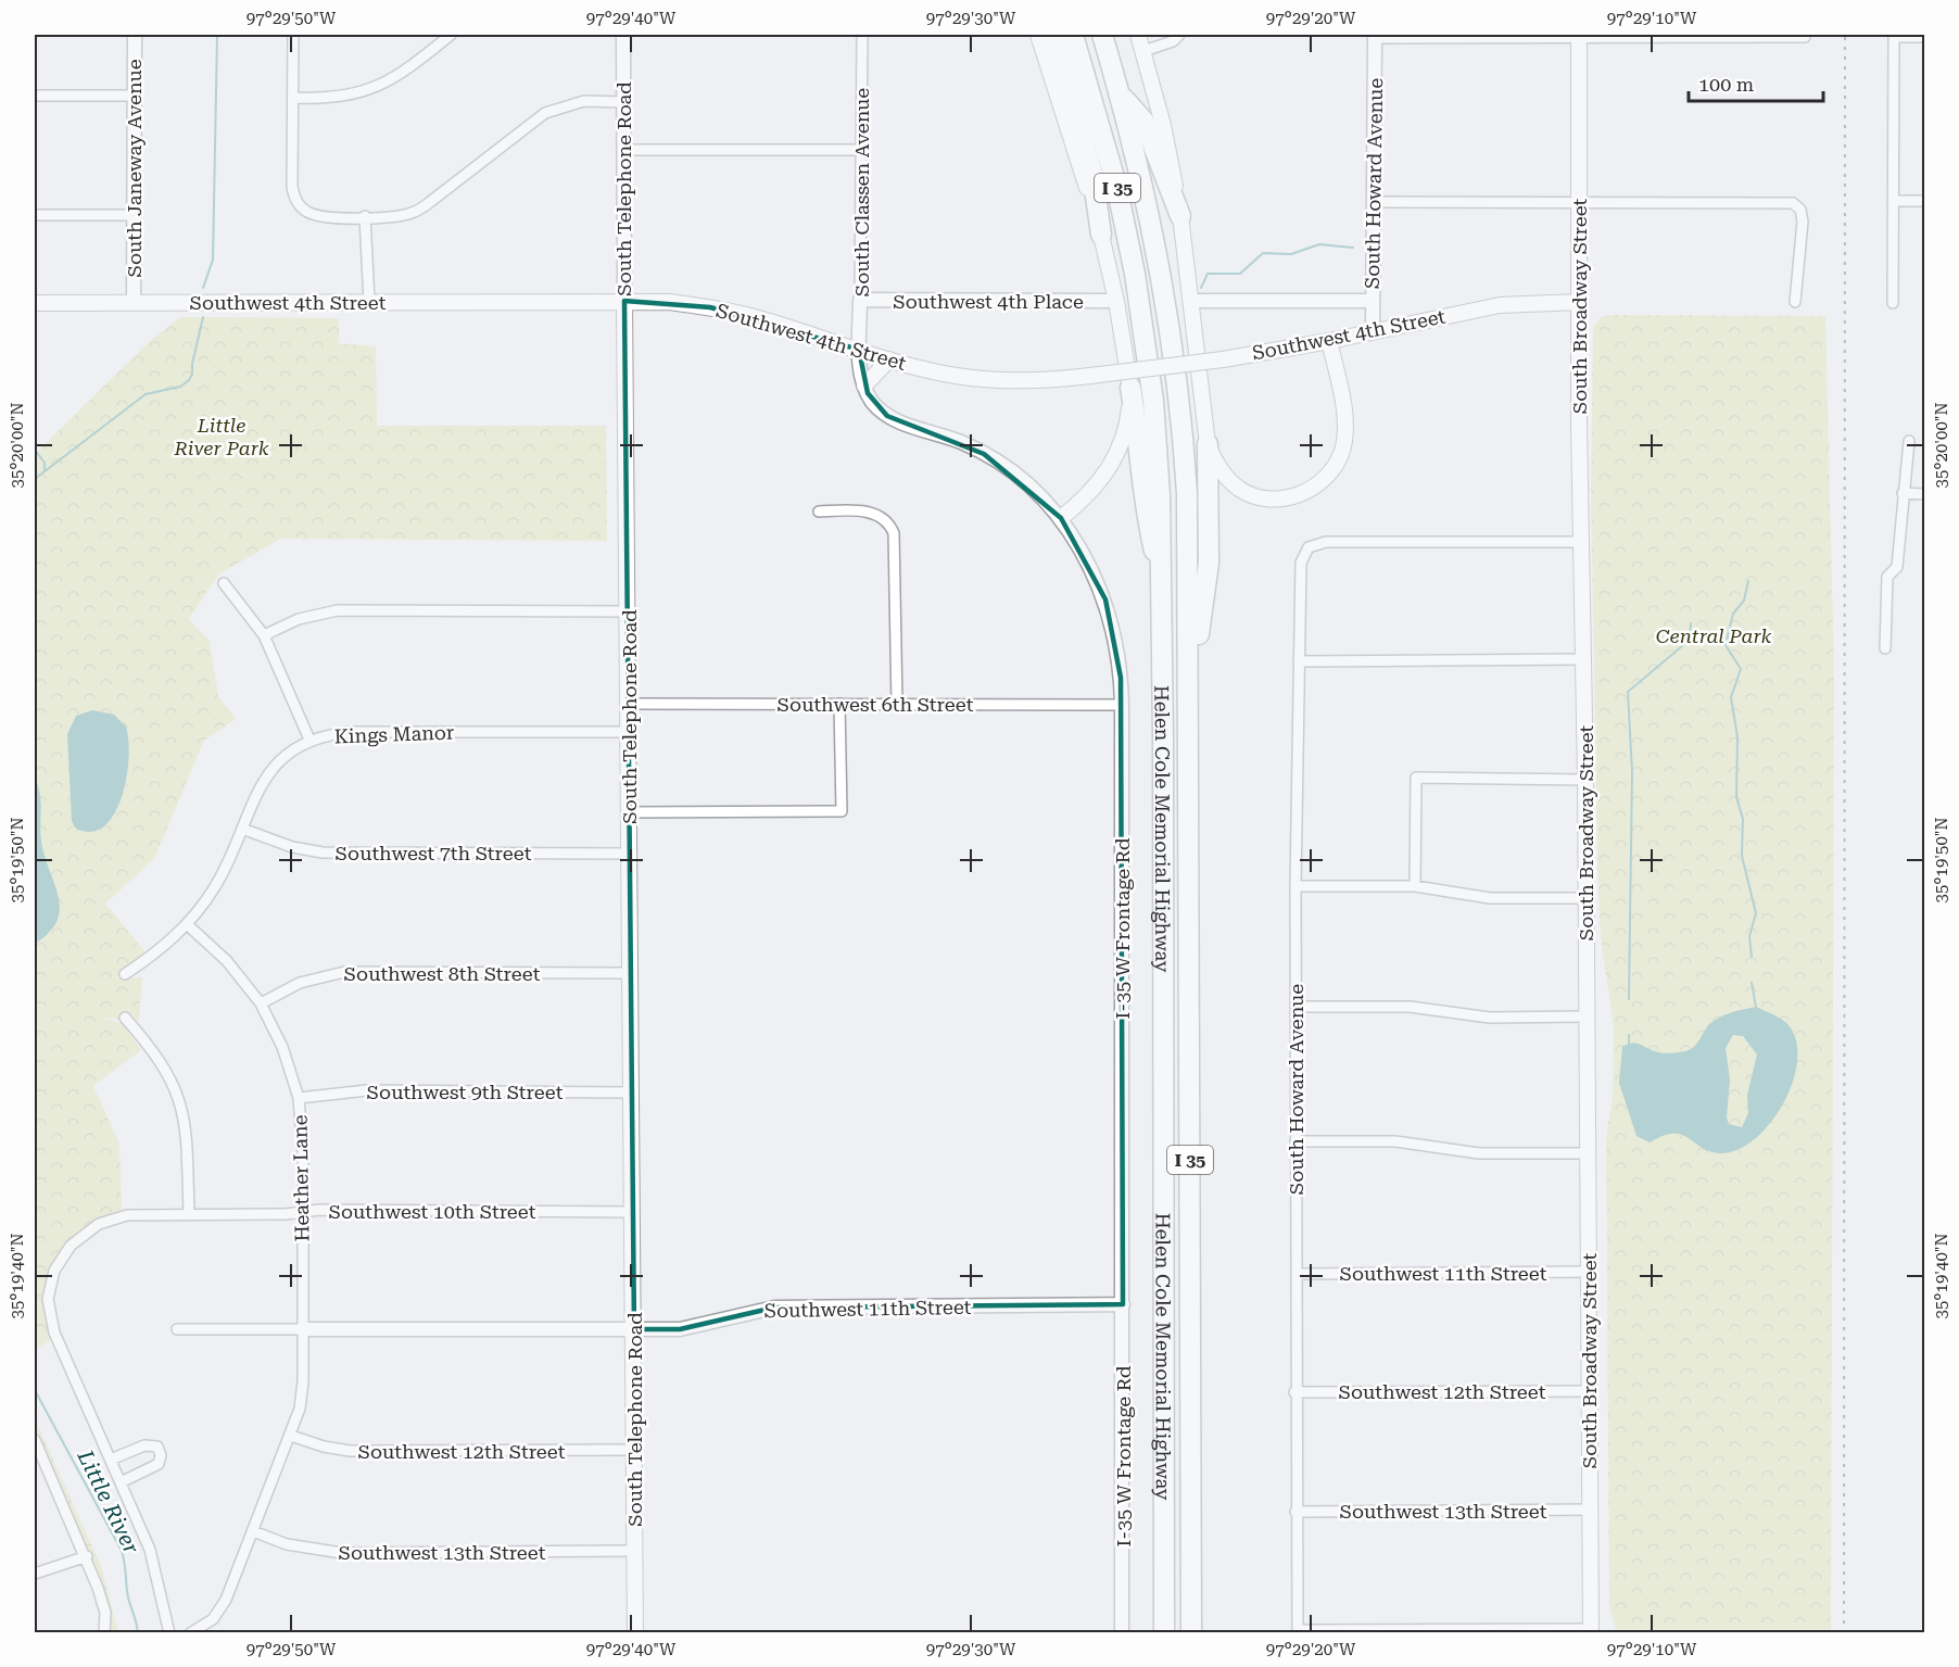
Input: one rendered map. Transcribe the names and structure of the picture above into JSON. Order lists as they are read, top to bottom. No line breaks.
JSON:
{"streets":{"highway":["I 35","Helen Cole Memorial Highway"],"main road":["South Telephone Road","Southwest 4th Street","South Broadway Street"],"street":["South Janeway Avenue","South Howard Avenue","South Classen Avenue","Southwest 4th Place","Southwest 6th Street","Kings Manor","Southwest 7th Street","I-35 W Frontage Rd","Southwest 8th Street","Southwest 9th Street","Heather Lane","Southwest 10th Street","Southwest 11th Street","Southwest 12th Street","Southwest 13th Street"]},"crossings":[["South Janeway Avenue","Southwest 4th Street"],["South Howard Avenue","Southwest 4th Street"],["South Howard Avenue","South Broadway Street"],["South Howard Avenue","Southwest 11th Street"],["South Howard Avenue","Southwest 12th Street"],["South Howard Avenue","Southwest 13th Street"],["South Telephone Road","Southwest 4th Street"],["South Telephone Road","Southwest 6th Street"],["South Telephone Road","Kings Manor"],["South Telephone Road","Southwest 7th Street"],["South Telephone Road","Southwest 8th Street"],["South Telephone Road","Southwest 9th Street"],["South Telephone Road","Southwest 10th Street"],["South Telephone Road","Southwest 11th Street"],["South Telephone Road","Southwest 12th Street"],["South Telephone Road","Southwest 13th Street"],["South Classen Avenue","Southwest 4th Place"],["South Classen Avenue","Southwest 4th Street"],["South Classen Avenue","I-35 W Frontage Rd"],["Southwest 4th Street","South Broadway Street"],["Southwest 4th Street","I-35 W Frontage Rd"],["South Broadway Street","Southwest 11th Street"],["South Broadway Street","Southwest 12th Street"],["South Broadway Street","Southwest 13th Street"],["Southwest 6th Street","I-35 W Frontage Rd"],["Kings Manor","Southwest 7th Street"],["Kings Manor","Heather Lane"],["I-35 W Frontage Rd","Southwest 11th Street"],["Southwest 8th Street","Heather Lane"],["Southwest 9th Street","Heather Lane"],["Heather Lane","Southwest 10th Street"],["Heather Lane","Southwest 11th Street"],["Heather Lane","Southwest 12th Street"],["Heather Lane","Southwest 13th Street"]],"water":["Little River"],"parks":["Little River Park","Central Park"],"scale_bar":"100 m","coordinates":["97°29'50\"W","97°29'40\"W","97°29'30\"W","97°29'20\"W","97°29'10\"W","35°20'00\"N","35°19'50\"N","35°19'40\"N"]}
